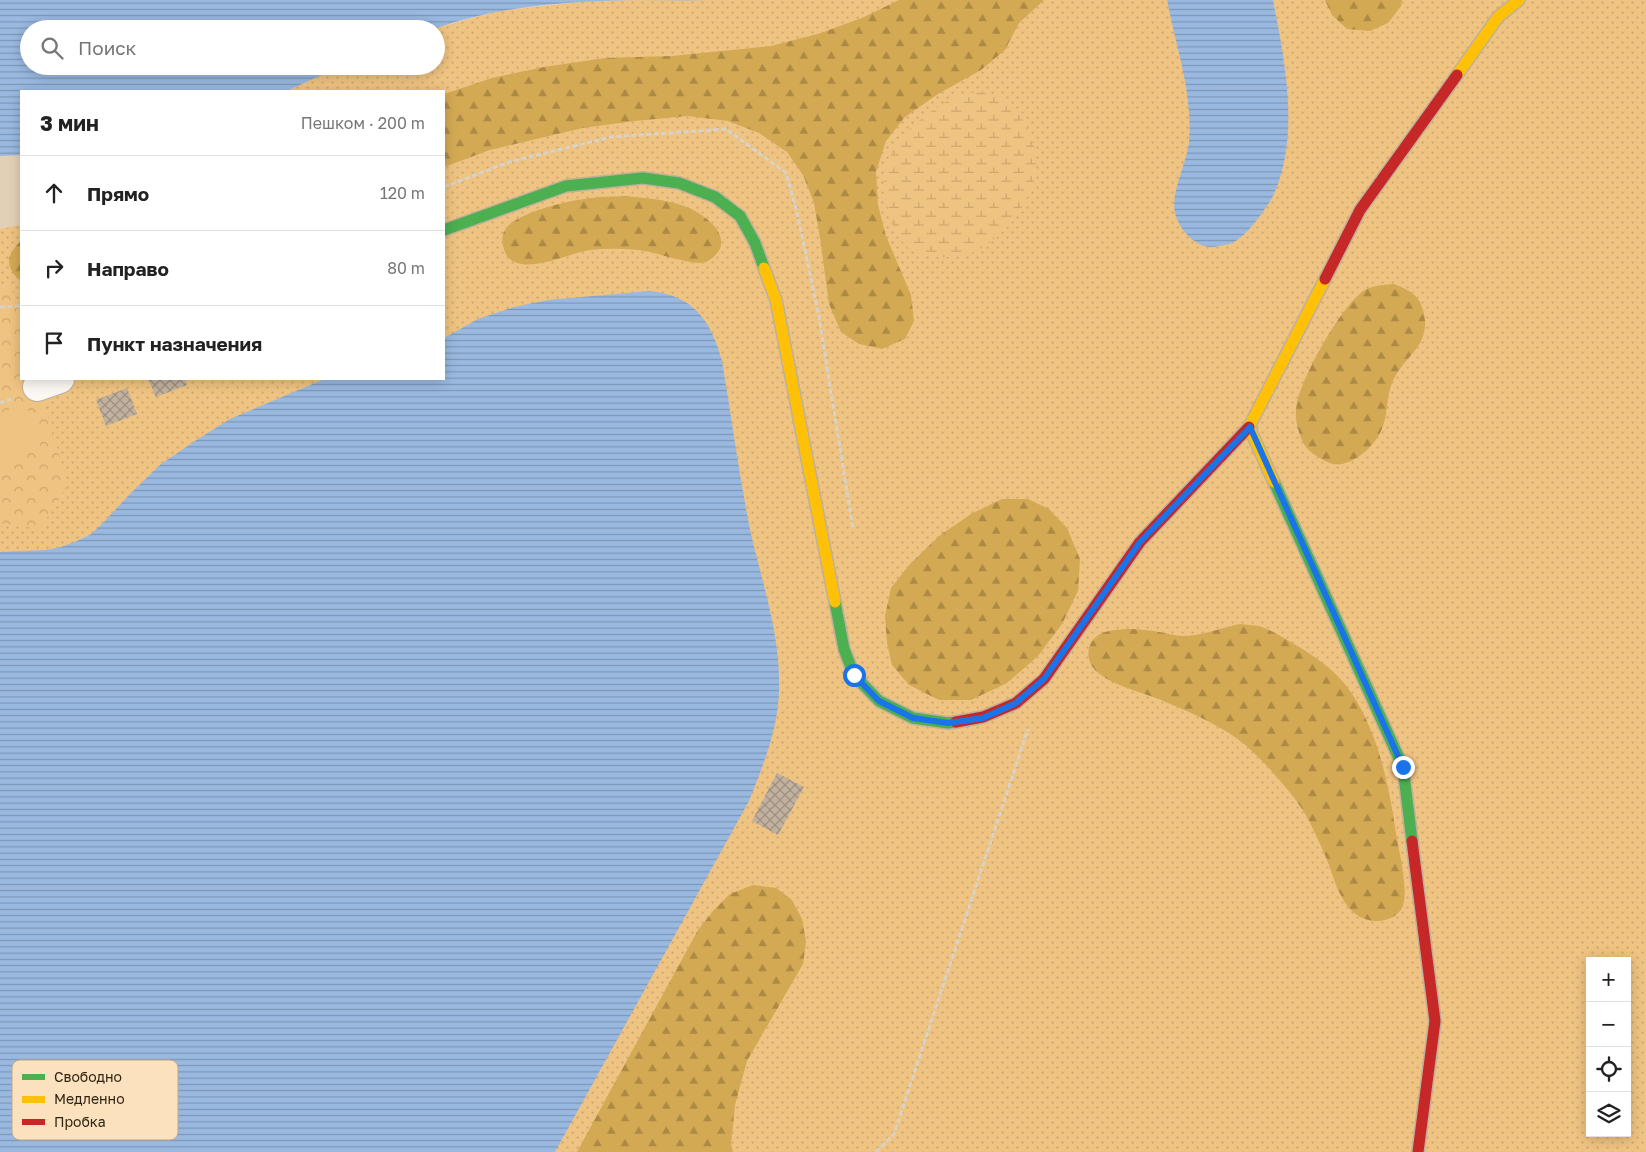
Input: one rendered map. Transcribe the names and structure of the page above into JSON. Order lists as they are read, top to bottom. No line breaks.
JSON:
{"legend":["Свободно","Медленно","Пробка"],"page":{"search":"Поиск","heading":["3 мин","Пешком · 200 m"],"list":[["Прямо","120 m"],["Направо","80 m"],"Пункт назначения"],"map_buttons":["+","−"]}}
